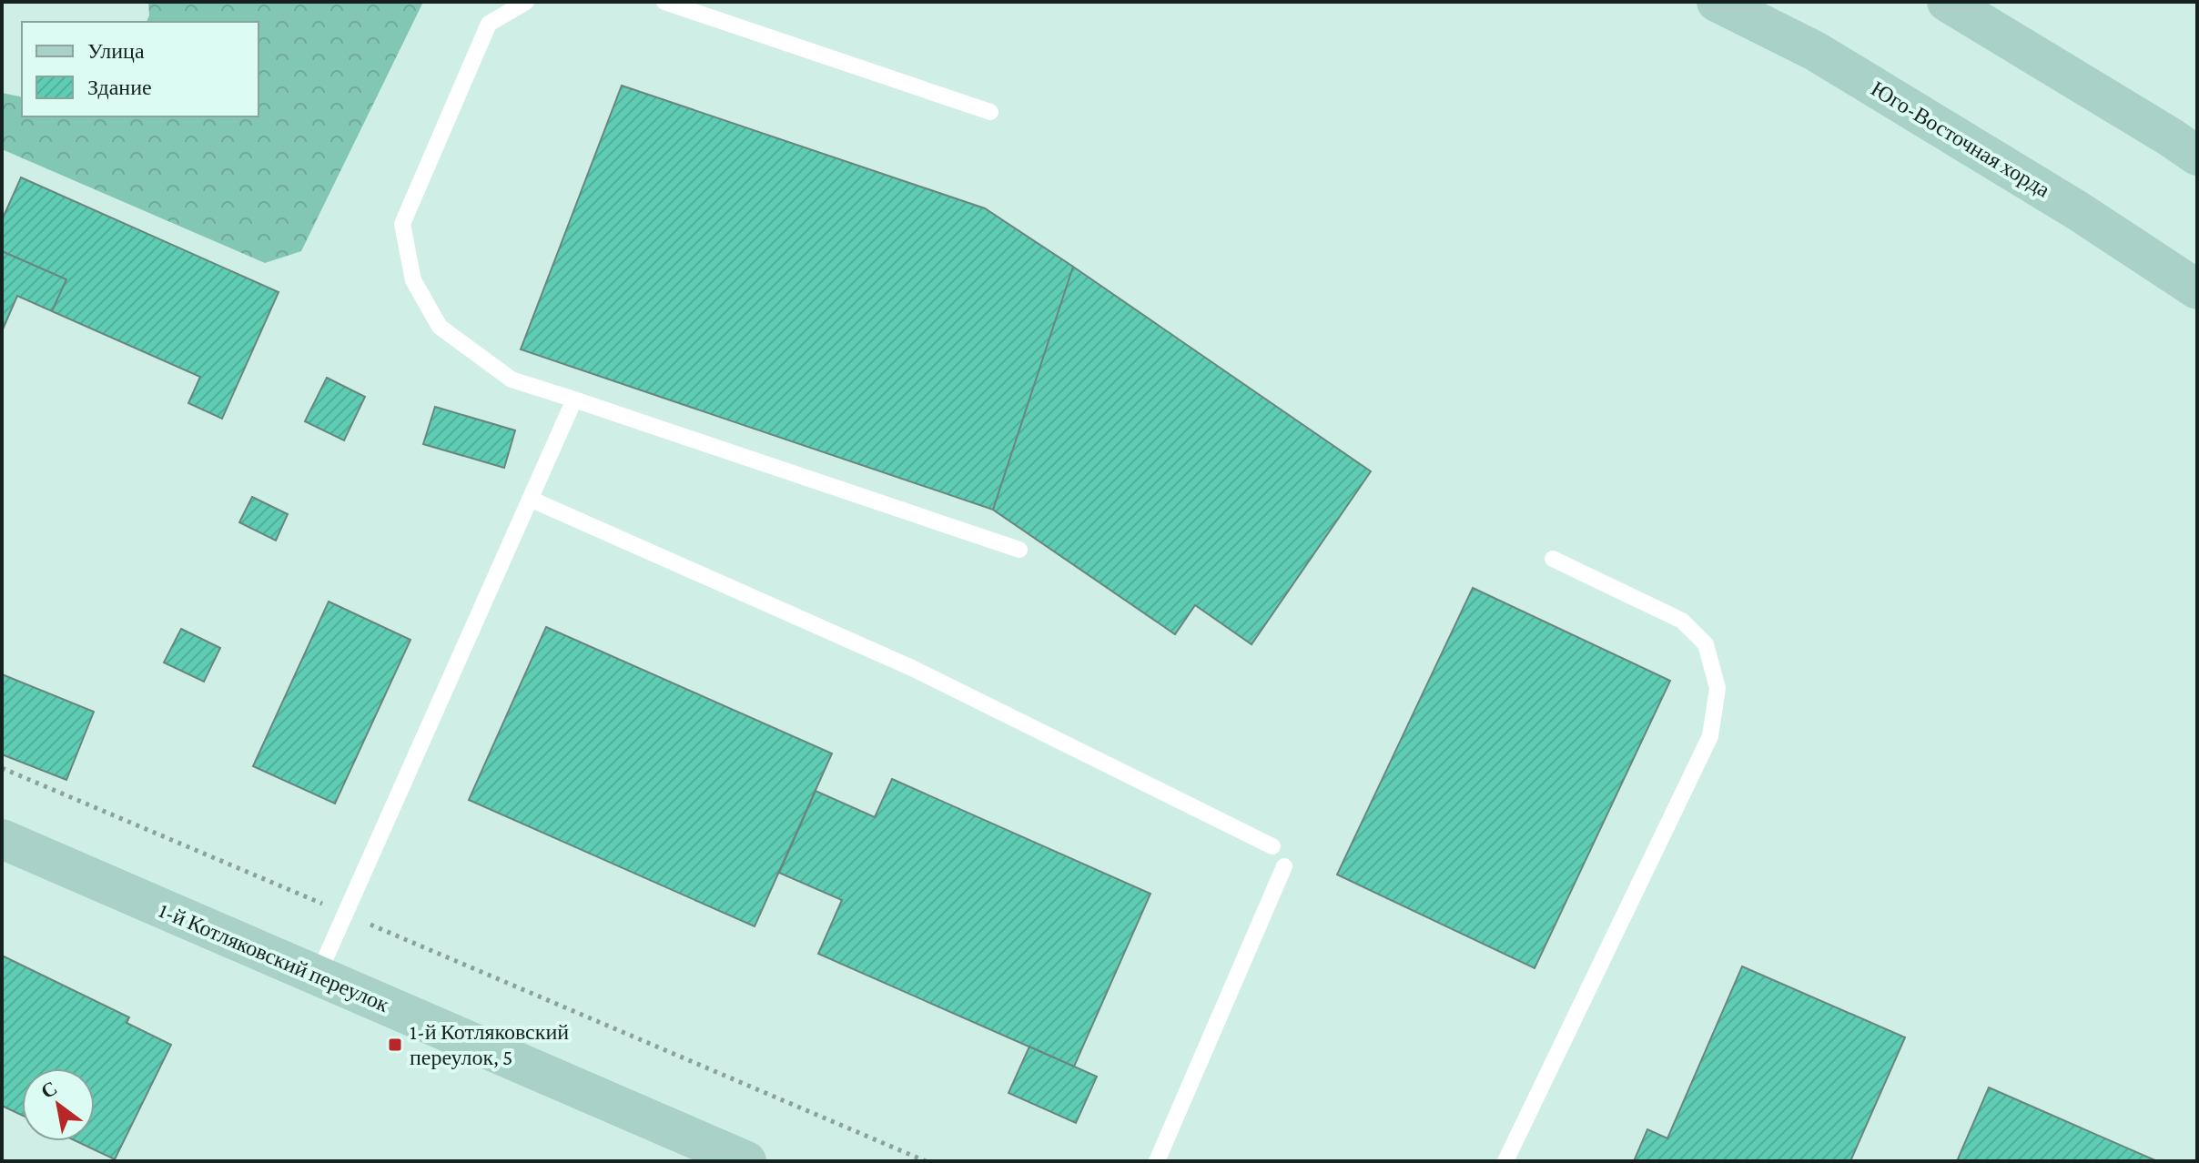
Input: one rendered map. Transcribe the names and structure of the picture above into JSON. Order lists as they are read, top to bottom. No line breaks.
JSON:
{"streets":{"main road":["Юго-Восточная хорда","1-й Котляковский переулок"]},"places":{"transit":["1-й Котляковский переулок, 5"]},"legend":["Улица","Здание"],"north":"top left"}
